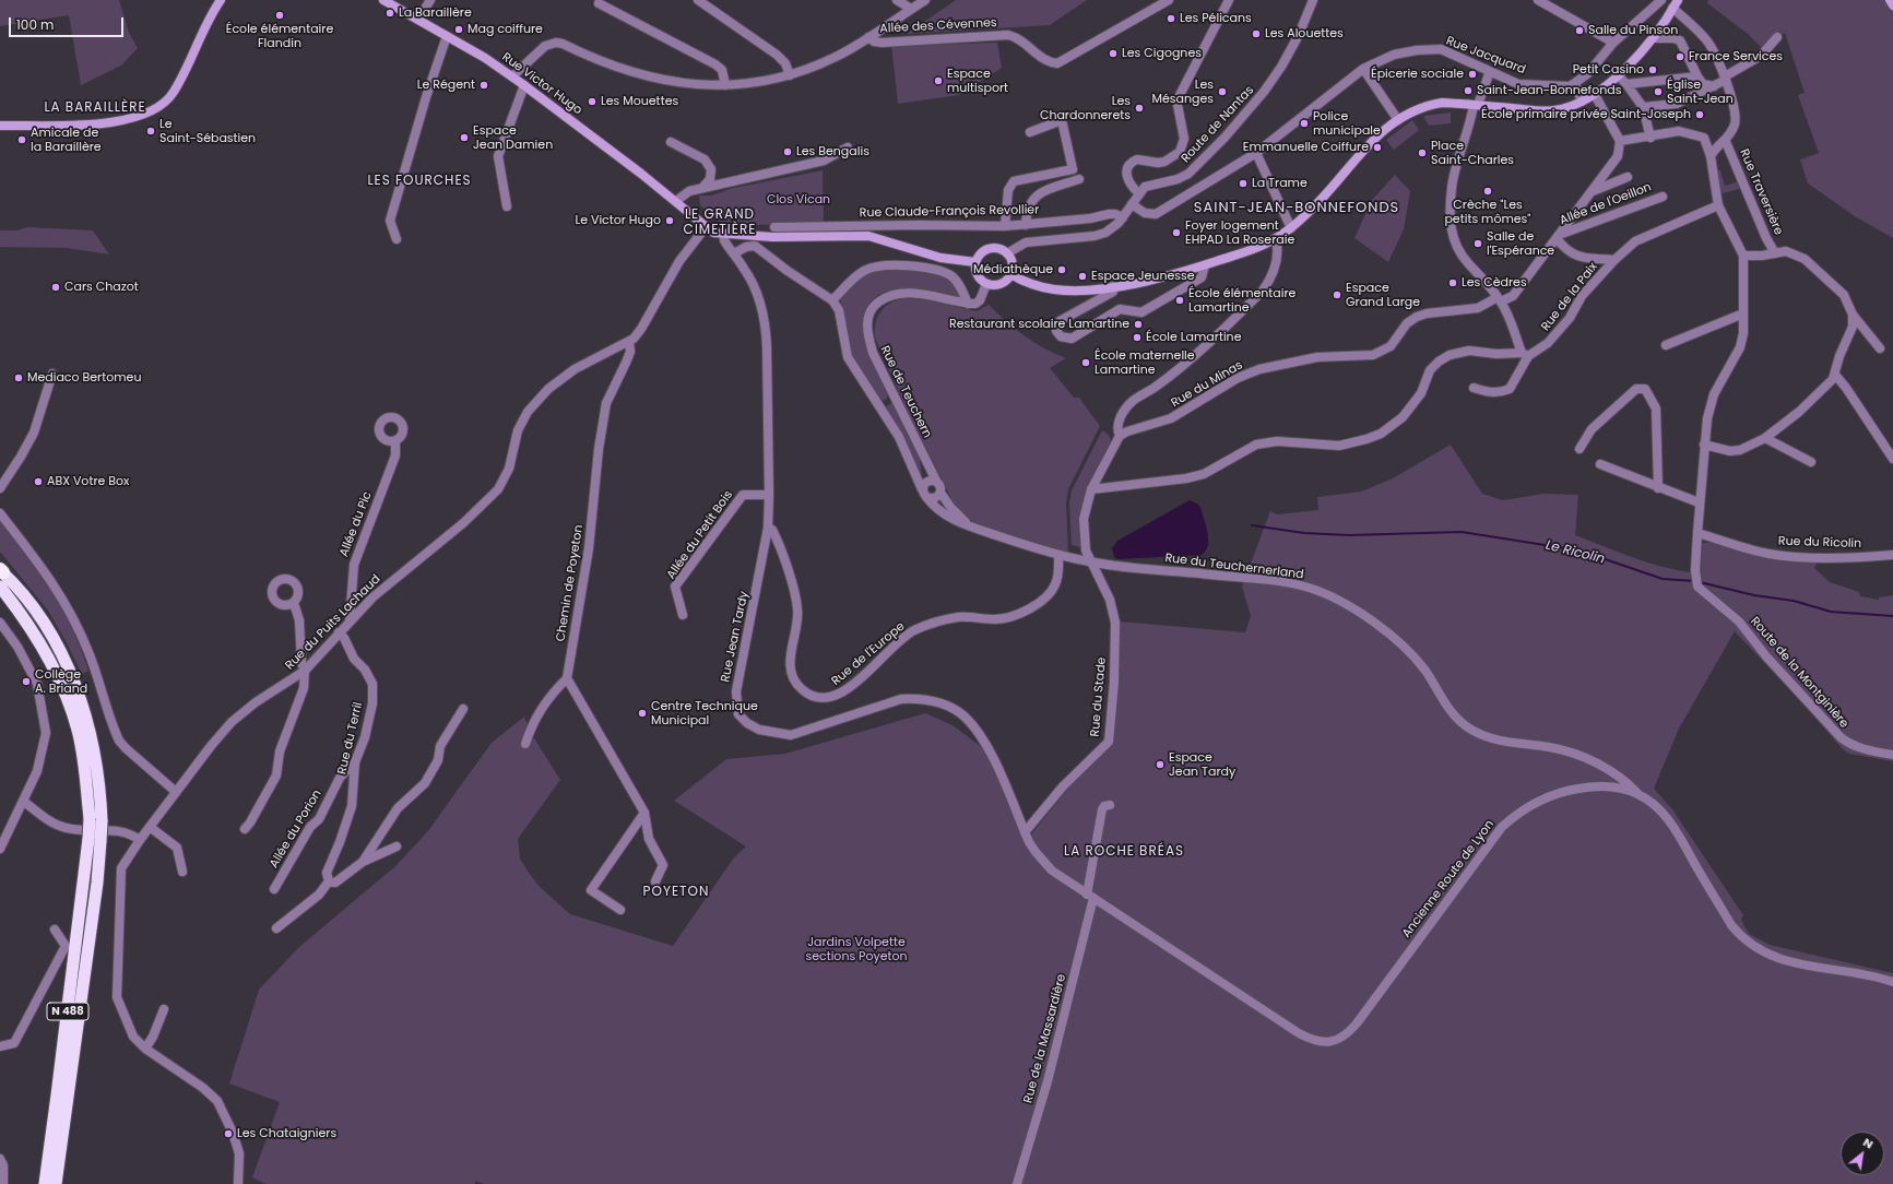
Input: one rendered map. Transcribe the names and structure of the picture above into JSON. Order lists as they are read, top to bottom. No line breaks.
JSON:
{"streets":{"highway":["N 488"],"main road":["Rue Victor Hugo"],"street":["Allée des Cévennes","Rue Jacquard","Route de Nantas","Rue Traversière","Allée de l'Oeillon","Rue Claude-François Revollier","Rue de la Paix","Rue du Minas","Rue de Teuchern","Allée du Pic","Allée du Petit Bois","Rue du Ricolin","Rue du Teuchernerland","Chemin de Poyeton","Rue du Puits Lachaud","Rue Jean Tardy","Rue de l'Europe","Route de la Montginière","Rue du Stade","Rue du Terril","Allée du Porion","Ancienne Route de Lyon","Rue de la Massardière"]},"crossings":[["Rue Victor Hugo","Route de Nantas"],["Rue Victor Hugo","Rue Jean Tardy"],["Route de Nantas","Rue Claude-François Revollier"],["Allée de l'Oeillon","Rue du Minas"],["Rue du Minas","Rue du Stade"],["Allée du Pic","Rue du Puits Lachaud"],["Allée du Petit Bois","Rue Jean Tardy"],["Rue du Ricolin","Route de la Montginière"],["Rue du Teuchernerland","Rue de l'Europe"],["Rue du Teuchernerland","Rue du Stade"],["Rue du Teuchernerland","Ancienne Route de Lyon"],["Chemin de Poyeton","Rue du Puits Lachaud"],["Rue du Puits Lachaud","Rue du Terril"],["Rue Jean Tardy","Rue de l'Europe"],["Rue Jean Tardy","Rue du Stade"],["Rue Jean Tardy","Ancienne Route de Lyon"],["Rue Jean Tardy","Rue de la Massardière"],["Rue du Terril","Allée du Porion"],["Ancienne Route de Lyon","Rue de la Massardière"]],"districts":["LA BARAILLÈRE","LES FOURCHES","SAINT-JEAN-BONNEFONDS","LE GRAND CIMETIÈRE","LA ROCHE BRÉAS","POYETON"],"water":["Le Ricolin"],"parks":["Clos Vican","Jardins Volpette sections Poyeton"],"places":["La Baraillère","École élémentaire Flandin","Les Pélicans","Mag coiffure","Salle du Pinson","Les Alouettes","Les Cigognes","France Services","Petit Casino","Épicerie sociale","Espace multisport","Le Régent","Saint-Jean-Bonnefonds","Les Mésanges","Église Saint-Jean","Les Mouettes","Les Chardonnerets","École primaire privée Saint-Joseph","Police municipale","Le Saint-Sébastien","Espace Jean Damien","Amicale de la Baraillère","Emmanuelle Coiffure","Les Bengalis","Place Saint-Charles","La Trame","Crèche \"Les petits mômes\"","Le Victor Hugo","Foyer logement EHPAD La Roseraie","Salle de l'Espérance","Médiathèque","Espace Jeunesse","Les Cèdres","Cars Chazot","Espace Grand Large","École élémentaire Lamartine","Restaurant scolaire Lamartine","École Lamartine","École maternelle Lamartine","Mediaco Bertomeu","ABX Votre Box","Collège A. Briand","Centre Technique Municipal","Espace Jean Tardy","Les Chataigniers"],"scale_bar":"100 m","north":"top right"}
